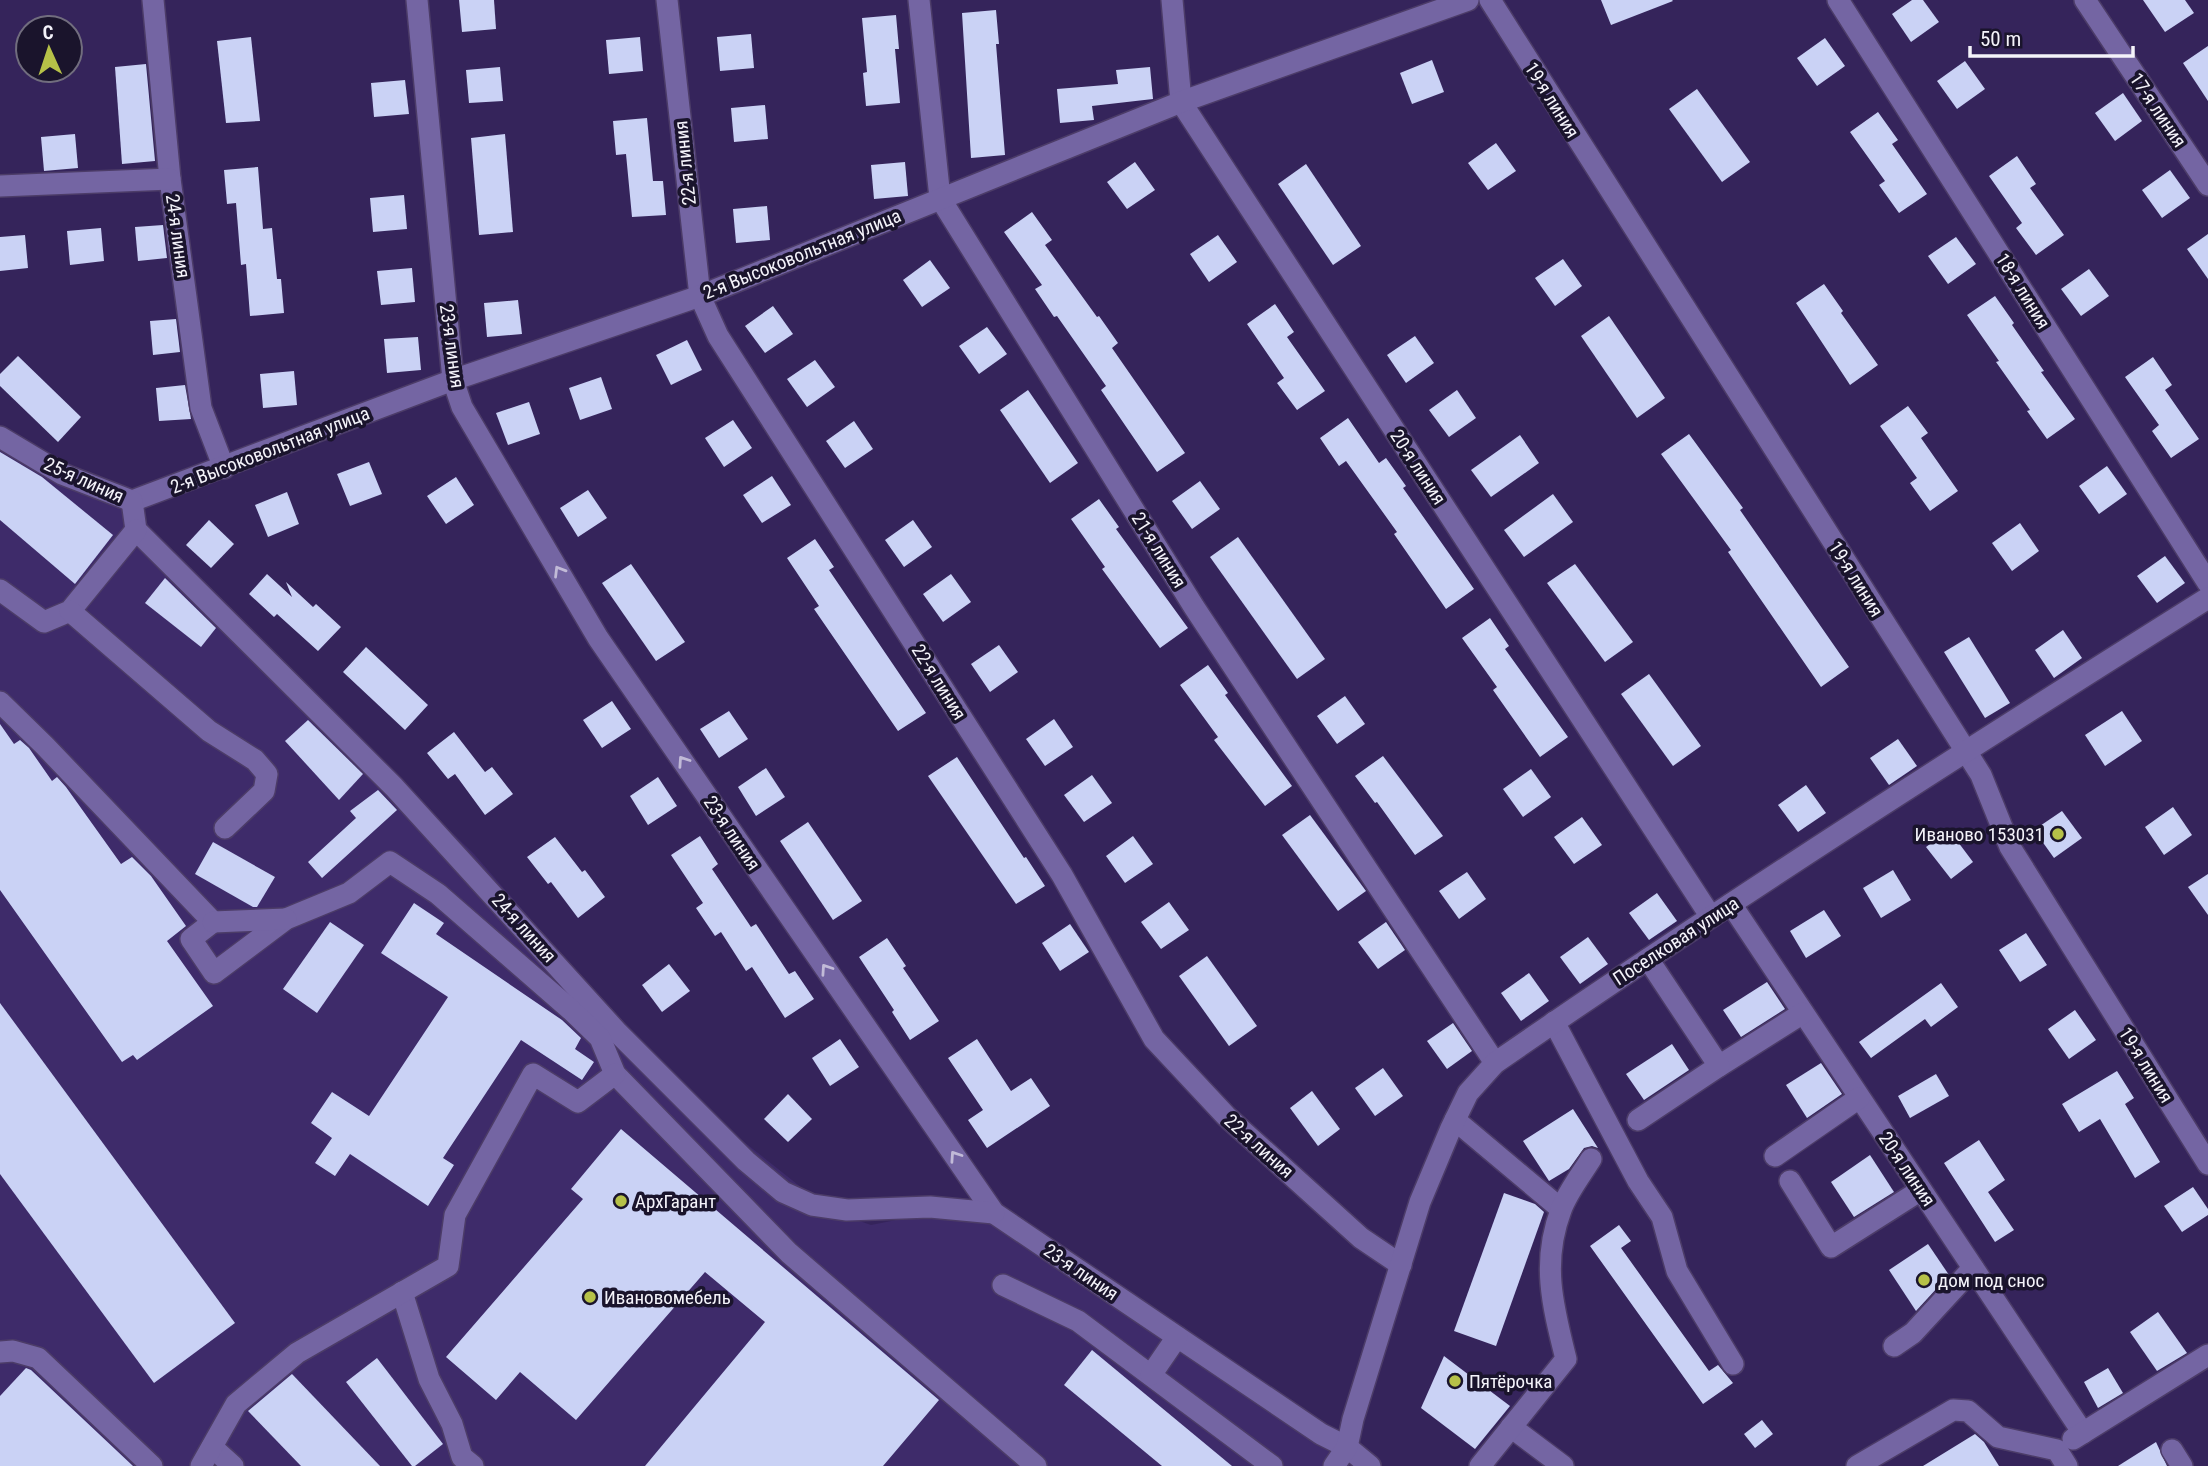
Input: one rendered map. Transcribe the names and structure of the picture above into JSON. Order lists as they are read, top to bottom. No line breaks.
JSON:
{"streets":{"street":["19-я линия","17-я линия","22-я линия","24-я линия","2-я Высоковольтная улица","18-я линия","23-я линия","20-я линия","25-я линия","21-я линия","Поселковая улица"]},"crossings":[["19-я линия","Поселковая улица"],["22-я линия","2-я Высоковольтная улица"],["22-я линия","Поселковая улица"],["24-я линия","2-я Высоковольтная улица"],["24-я линия","23-я линия"],["2-я Высоковольтная улица","23-я линия"],["2-я Высоковольтная улица","20-я линия"],["2-я Высоковольтная улица","25-я линия"],["2-я Высоковольтная улица","21-я линия"],["23-я линия","Поселковая улица"],["20-я линия","Поселковая улица"],["21-я линия","Поселковая улица"]],"one_way":["23-я линия"],"places":["Иваново 153031","АрхГарант","дом под снос","Ивановомебель","Пятёрочка"],"scale_bar":"50 m","north":"top"}
